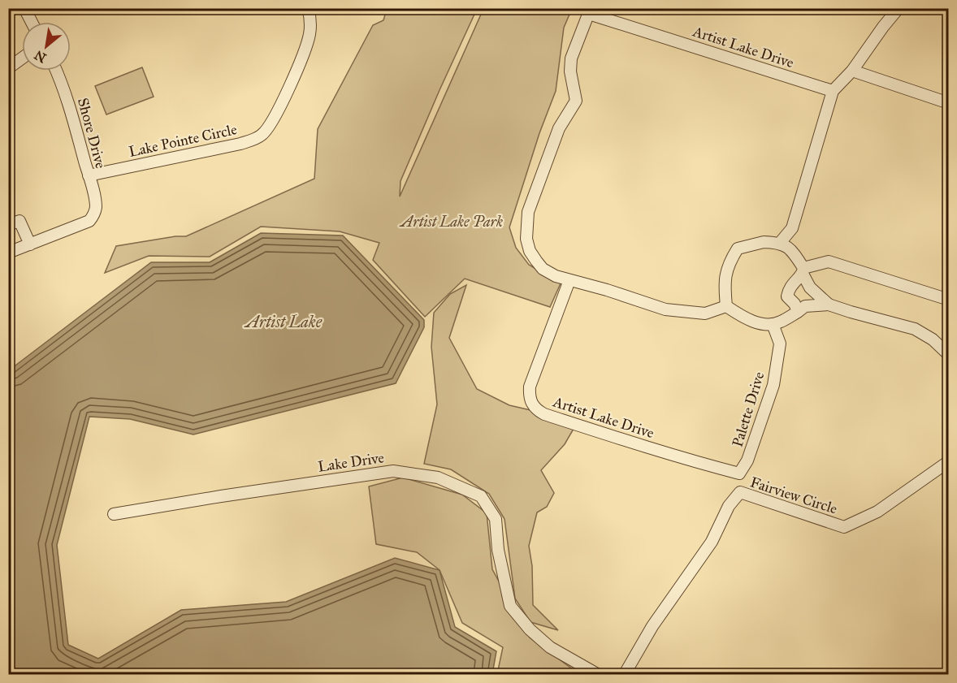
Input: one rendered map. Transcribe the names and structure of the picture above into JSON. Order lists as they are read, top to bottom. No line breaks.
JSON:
{"streets":{"street":["Artist Lake Drive","Shore Drive","Lake Pointe Circle","Palette Drive","Lake Drive","Fairview Circle"]},"crossings":[["Artist Lake Drive","Palette Drive"],["Shore Drive","Lake Pointe Circle"]],"water":["Artist Lake"],"parks":["Artist Lake Park"],"north":"bottom left"}
